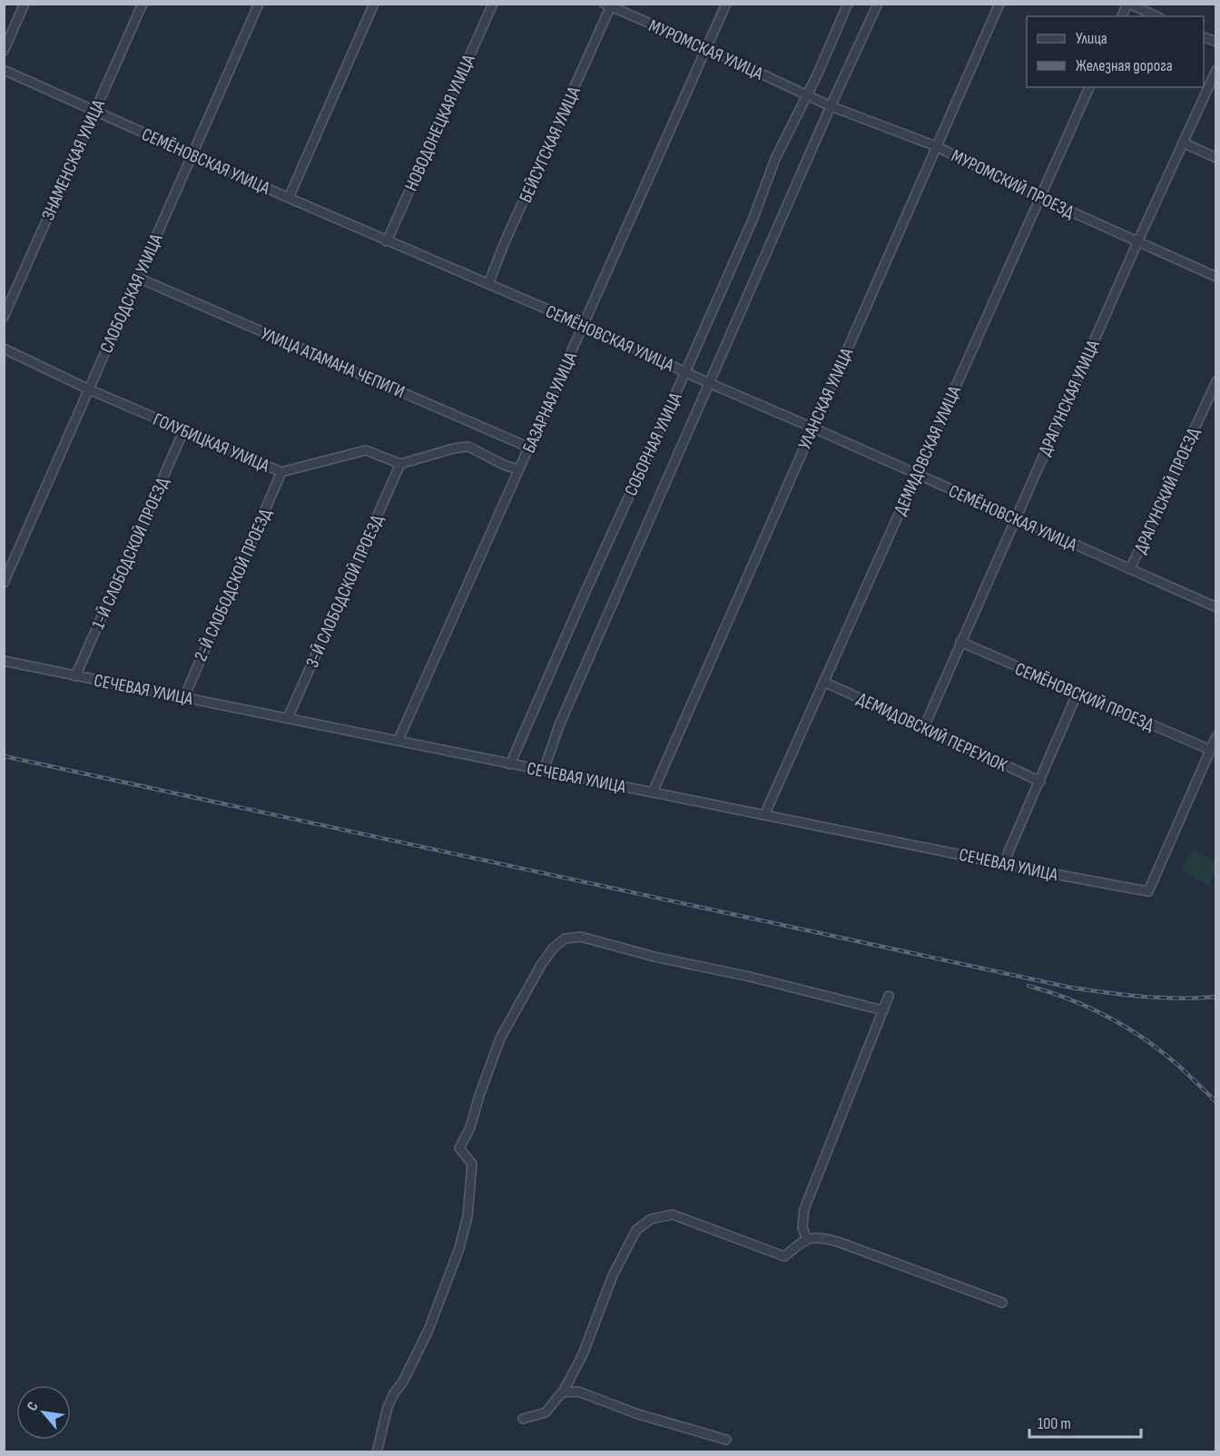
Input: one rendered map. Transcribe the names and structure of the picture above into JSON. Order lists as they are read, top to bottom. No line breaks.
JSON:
{"streets":{"street":["МУРОМСКАЯ УЛИЦА","НОВОДОНЕЦКАЯ УЛИЦА","БЕЙСУГСКАЯ УЛИЦА","ЗНАМЕНСКАЯ УЛИЦА","СЕМЁНОВСКАЯ УЛИЦА","МУРОМСКИЙ ПРОЕЗД","СЛОБОДСКАЯ УЛИЦА","УЛИЦА АТАМАНА ЧЕПИГИ","ДРАГУНСКАЯ УЛИЦА","УЛАНСКАЯ УЛИЦА","БАЗАРНАЯ УЛИЦА","ГОЛУБИЦКАЯ УЛИЦА","СОБОРНАЯ УЛИЦА","ДЕМИДОВСКАЯ УЛИЦА","ДРАГУНСКИЙ ПРОЕЗД","1-Й СЛОБОДСКОЙ ПРОЕЗД","2-Й СЛОБОДСКОЙ ПРОЕЗД","3-Й СЛОБОДСКОЙ ПРОЕЗД","СЕЧЕВАЯ УЛИЦА","СЕМЁНОВСКИЙ ПРОЕЗД","ДЕМИДОВСКИЙ ПЕРЕУЛОК"]},"crossings":[["МУРОМСКАЯ УЛИЦА","БЕЙСУГСКАЯ УЛИЦА"],["МУРОМСКАЯ УЛИЦА","МУРОМСКИЙ ПРОЕЗД"],["МУРОМСКАЯ УЛИЦА","БАЗАРНАЯ УЛИЦА"],["МУРОМСКАЯ УЛИЦА","СОБОРНАЯ УЛИЦА"],["НОВОДОНЕЦКАЯ УЛИЦА","СЕМЁНОВСКАЯ УЛИЦА"],["БЕЙСУГСКАЯ УЛИЦА","СЕМЁНОВСКАЯ УЛИЦА"],["ЗНАМЕНСКАЯ УЛИЦА","СЕМЁНОВСКАЯ УЛИЦА"],["СЕМЁНОВСКАЯ УЛИЦА","СЛОБОДСКАЯ УЛИЦА"],["СЕМЁНОВСКАЯ УЛИЦА","ДРАГУНСКАЯ УЛИЦА"],["СЕМЁНОВСКАЯ УЛИЦА","УЛАНСКАЯ УЛИЦА"],["СЕМЁНОВСКАЯ УЛИЦА","БАЗАРНАЯ УЛИЦА"],["СЕМЁНОВСКАЯ УЛИЦА","СОБОРНАЯ УЛИЦА"],["СЕМЁНОВСКАЯ УЛИЦА","ДЕМИДОВСКАЯ УЛИЦА"],["СЕМЁНОВСКАЯ УЛИЦА","ДРАГУНСКИЙ ПРОЕЗД"],["МУРОМСКИЙ ПРОЕЗД","ДРАГУНСКАЯ УЛИЦА"],["МУРОМСКИЙ ПРОЕЗД","УЛАНСКАЯ УЛИЦА"],["МУРОМСКИЙ ПРОЕЗД","СОБОРНАЯ УЛИЦА"],["МУРОМСКИЙ ПРОЕЗД","ДЕМИДОВСКАЯ УЛИЦА"],["СЛОБОДСКАЯ УЛИЦА","УЛИЦА АТАМАНА ЧЕПИГИ"],["СЛОБОДСКАЯ УЛИЦА","ГОЛУБИЦКАЯ УЛИЦА"],["УЛИЦА АТАМАНА ЧЕПИГИ","БАЗАРНАЯ УЛИЦА"],["ДРАГУНСКАЯ УЛИЦА","СЕМЁНОВСКИЙ ПРОЕЗД"],["ДРАГУНСКАЯ УЛИЦА","ДЕМИДОВСКИЙ ПЕРЕУЛОК"],["УЛАНСКАЯ УЛИЦА","СЕЧЕВАЯ УЛИЦА"],["БАЗАРНАЯ УЛИЦА","СЕЧЕВАЯ УЛИЦА"],["ГОЛУБИЦКАЯ УЛИЦА","1-Й СЛОБОДСКОЙ ПРОЕЗД"],["ГОЛУБИЦКАЯ УЛИЦА","2-Й СЛОБОДСКОЙ ПРОЕЗД"],["ГОЛУБИЦКАЯ УЛИЦА","3-Й СЛОБОДСКОЙ ПРОЕЗД"],["СОБОРНАЯ УЛИЦА","СЕЧЕВАЯ УЛИЦА"],["ДЕМИДОВСКАЯ УЛИЦА","СЕЧЕВАЯ УЛИЦА"],["ДЕМИДОВСКАЯ УЛИЦА","ДЕМИДОВСКИЙ ПЕРЕУЛОК"],["1-Й СЛОБОДСКОЙ ПРОЕЗД","СЕЧЕВАЯ УЛИЦА"],["2-Й СЛОБОДСКОЙ ПРОЕЗД","СЕЧЕВАЯ УЛИЦА"],["3-Й СЛОБОДСКОЙ ПРОЕЗД","СЕЧЕВАЯ УЛИЦА"],["СЕЧЕВАЯ УЛИЦА","СЕМЁНОВСКИЙ ПРОЕЗД"]],"legend":["Улица","Железная дорога"],"scale_bar":"100 m","north":"top left"}
